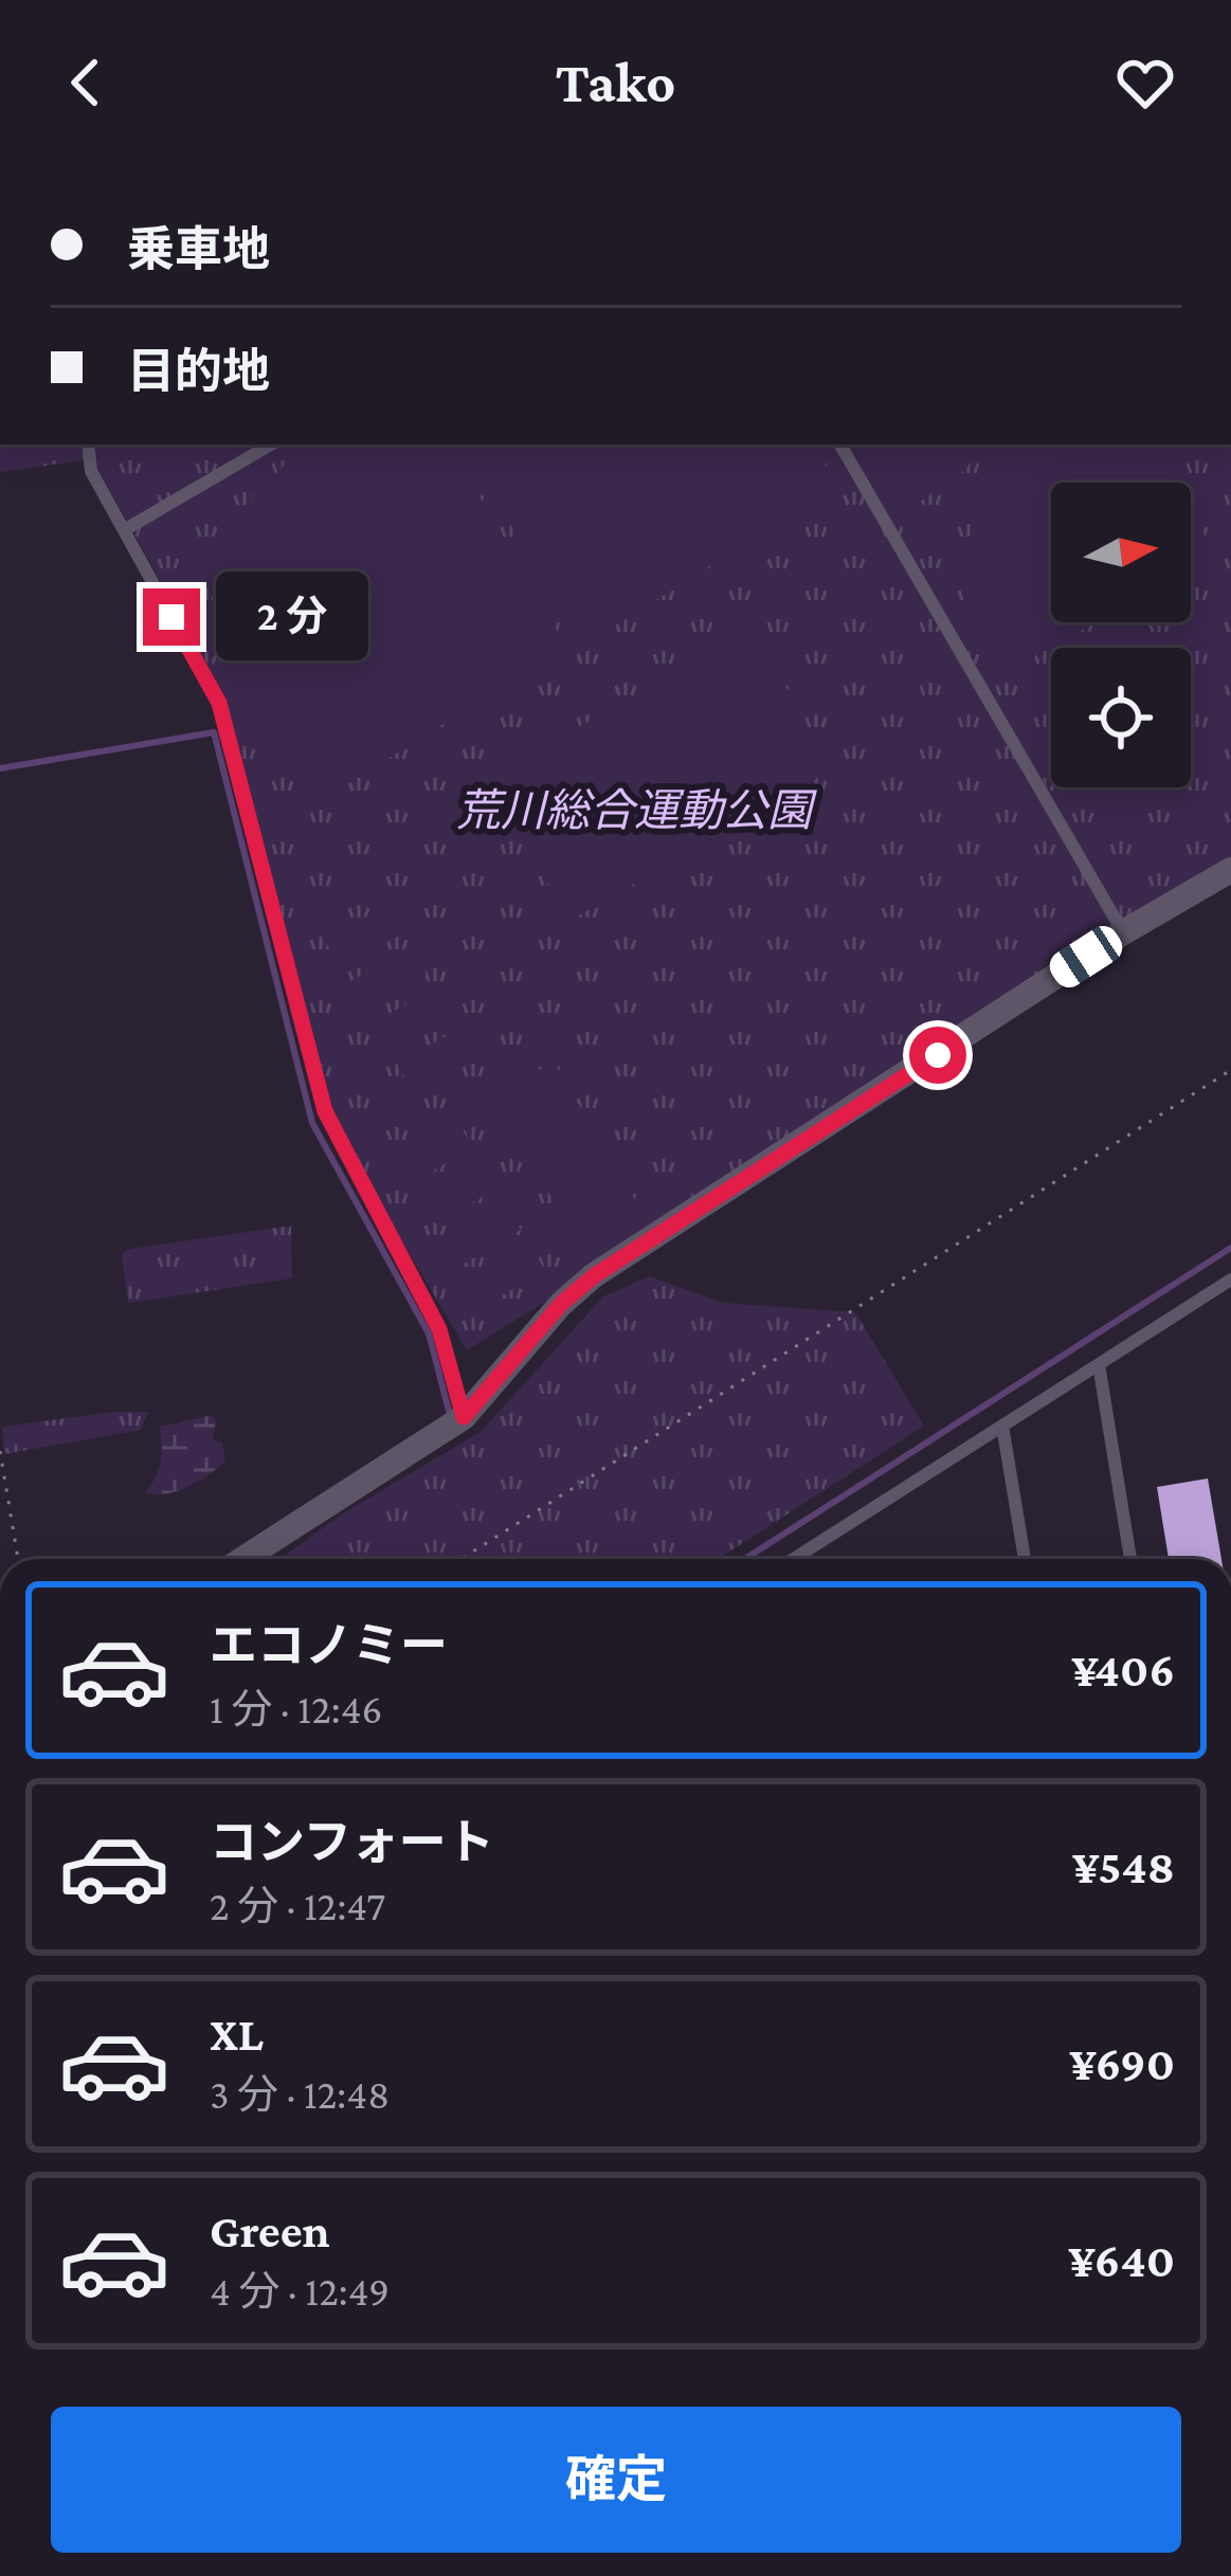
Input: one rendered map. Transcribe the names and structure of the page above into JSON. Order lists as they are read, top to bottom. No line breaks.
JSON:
{"parks":["荒川総合運動公園"],"north":"right","page":{"header":"Tako","banner":["乗車地","目的地"],"bubble":"2 分","list":[{"name":"エコノミー","note":"1 分 · 12:46","value":"¥406"},{"name":"コンフォート","note":"2 分 · 12:47","value":"¥548"},{"name":"XL","note":"3 分 · 12:48","value":"¥690"},{"name":"Green","note":"4 分 · 12:49","value":"¥640"}],"buttons":"確定"}}
